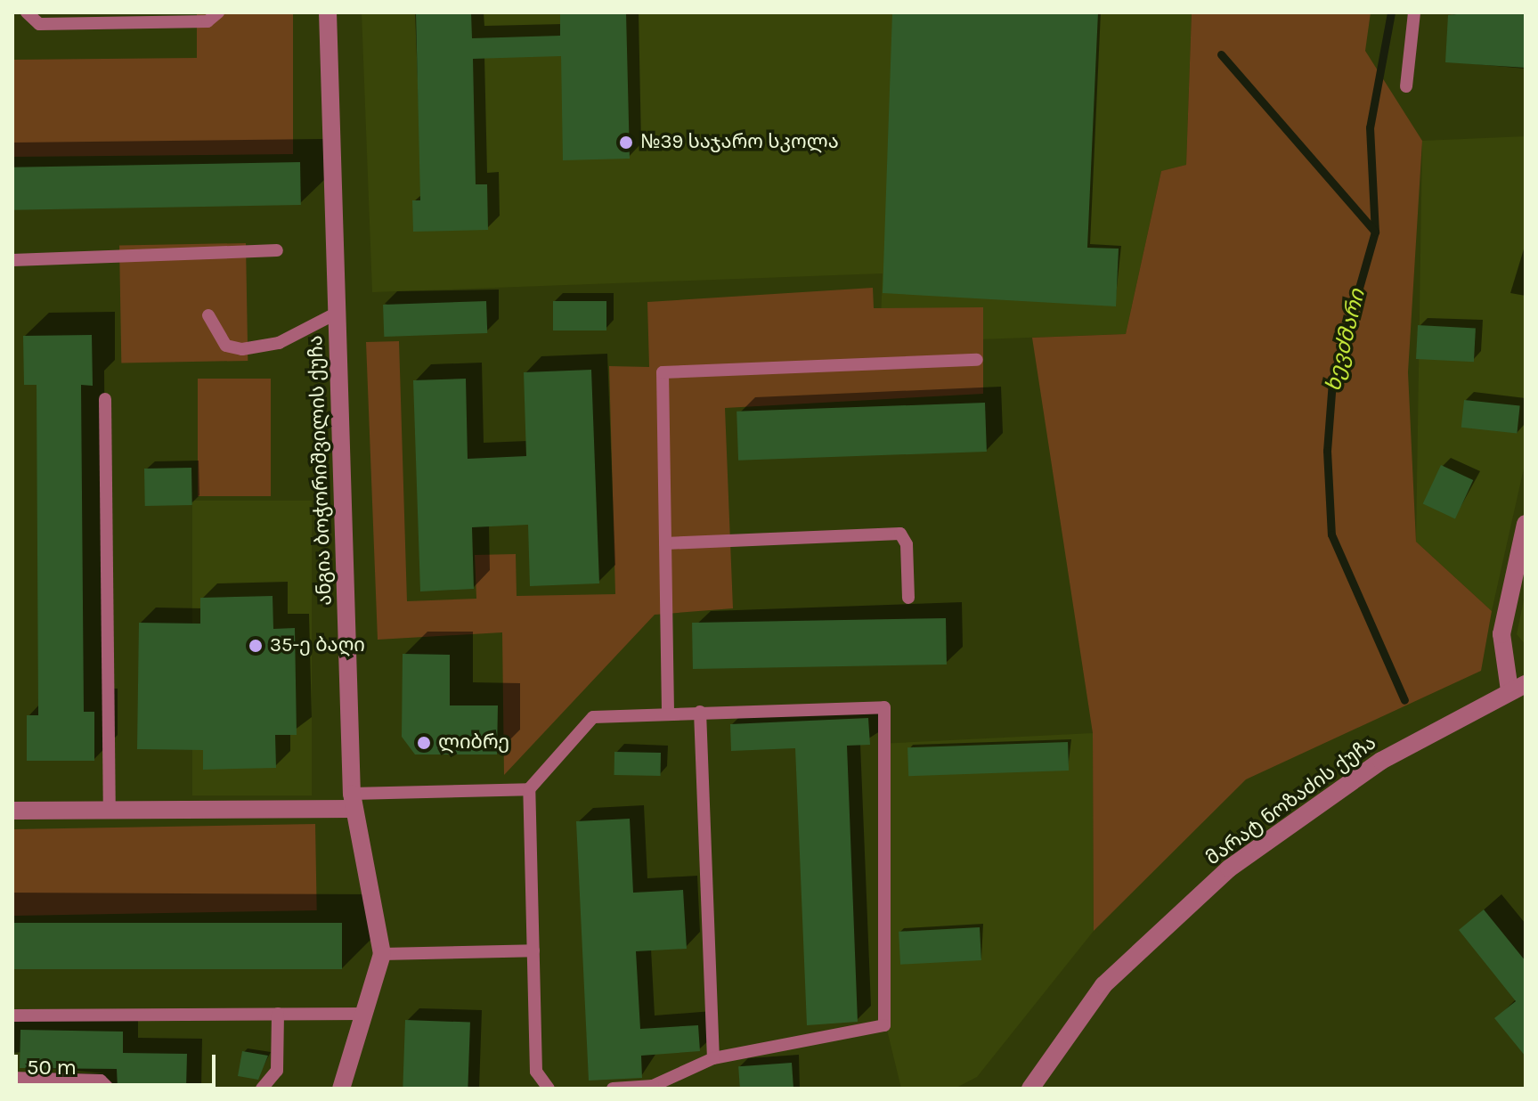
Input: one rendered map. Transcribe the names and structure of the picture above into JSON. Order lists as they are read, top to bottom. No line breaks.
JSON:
{"streets":{"street":["ანგია ბოჭორიშვილის ქუჩა","მარატ ნოზაძის ქუჩა"]},"water":["ხევძმარი"],"places":["№39 საჯარო სკოლა","35-ე ბაღი","ლიბრე"],"scale_bar":"50 m"}
